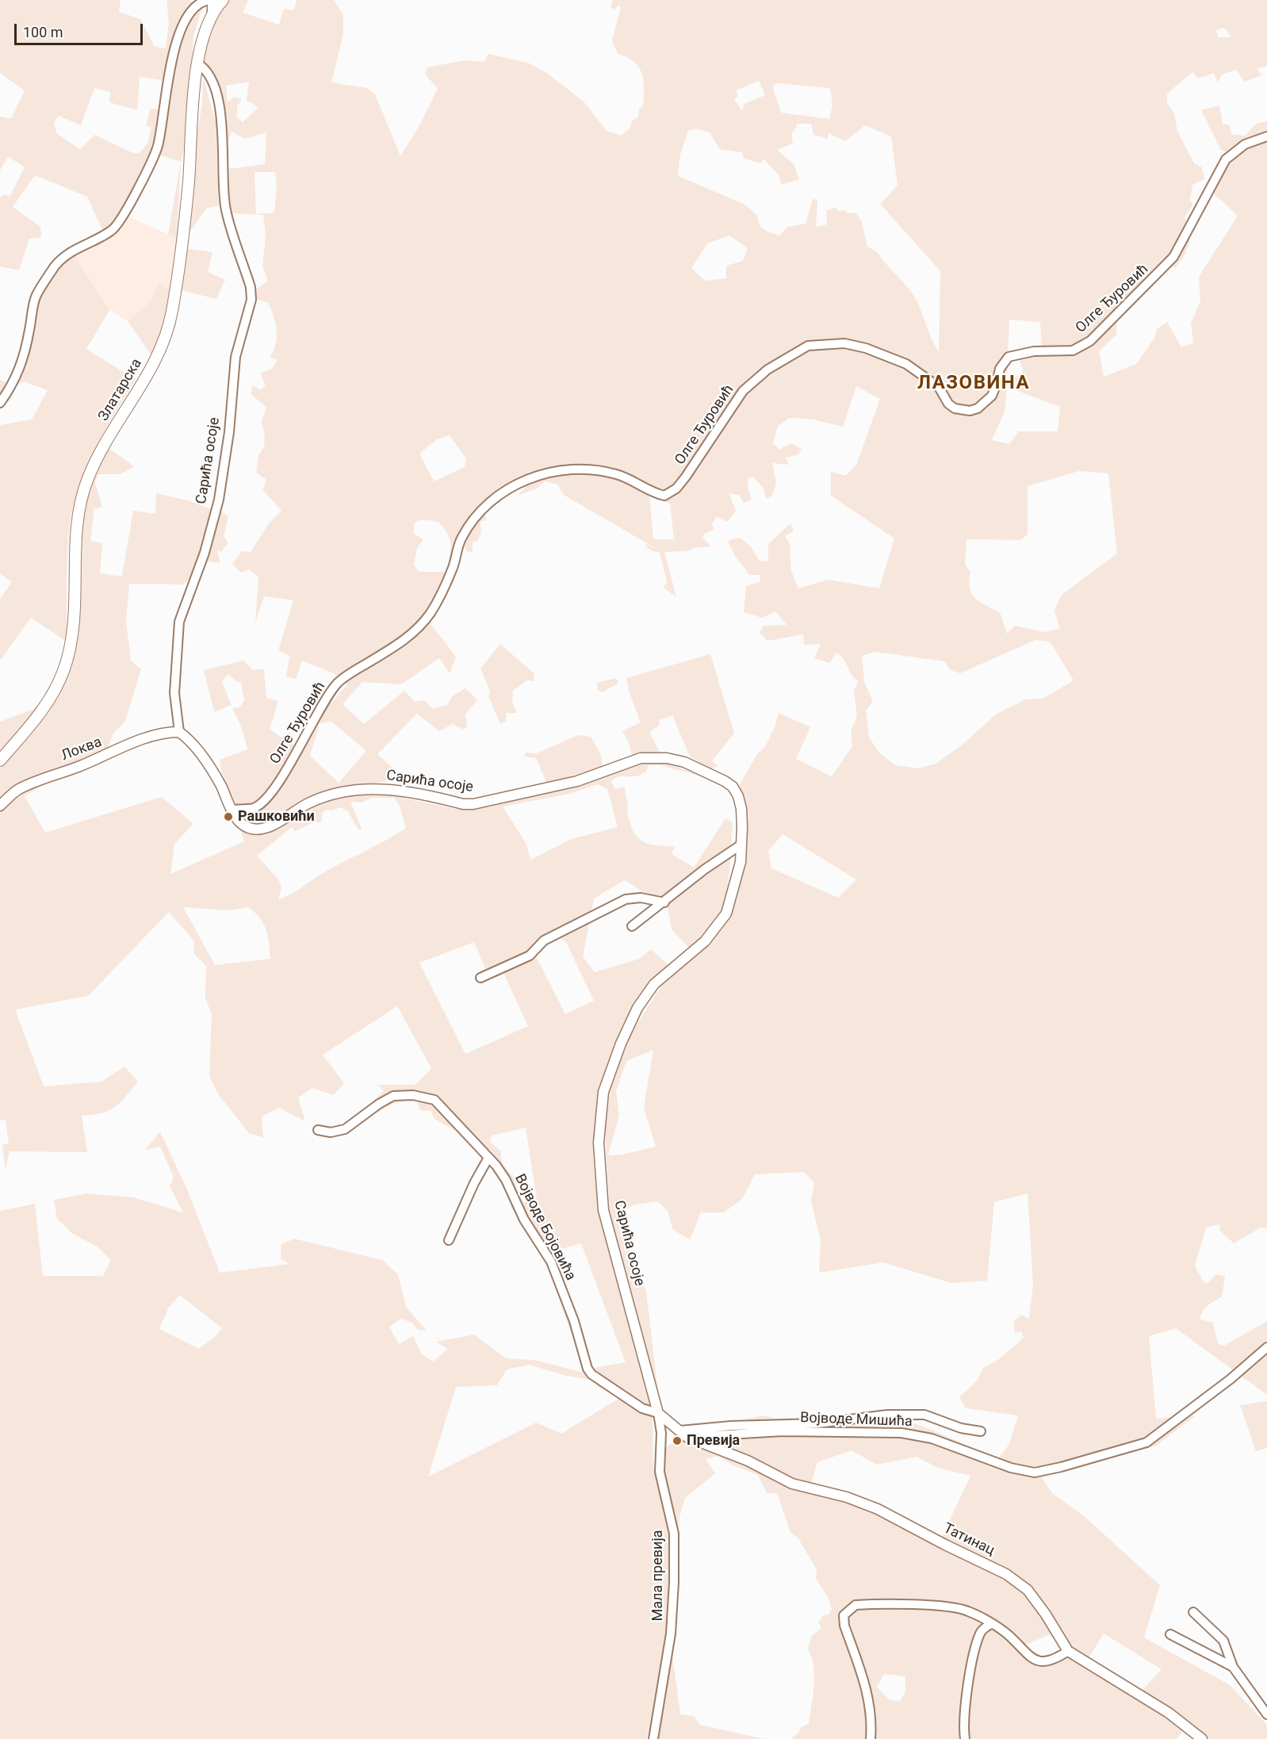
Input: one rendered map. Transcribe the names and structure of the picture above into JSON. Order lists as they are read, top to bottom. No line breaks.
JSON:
{"streets":{"main road":["Златарска"],"street":["Олге Ђуровић","Сарића осоје","Локва","Војводе Бојовића","Војводе Мишића","Татинац","Мала превија"]},"crossings":[["Олге Ђуровић","Сарића осоје"],["Златарска","Сарића осоје"],["Сарића осоје","Локва"],["Сарића осоје","Војводе Бојовића"],["Сарића осоје","Мала превија"],["Војводе Бојовића","Мала превија"],["Војводе Мишића","Татинац"]],"districts":["ЛАЗОВИНА"],"places":["Рашковићи","Превија"],"scale_bar":"100 m"}
